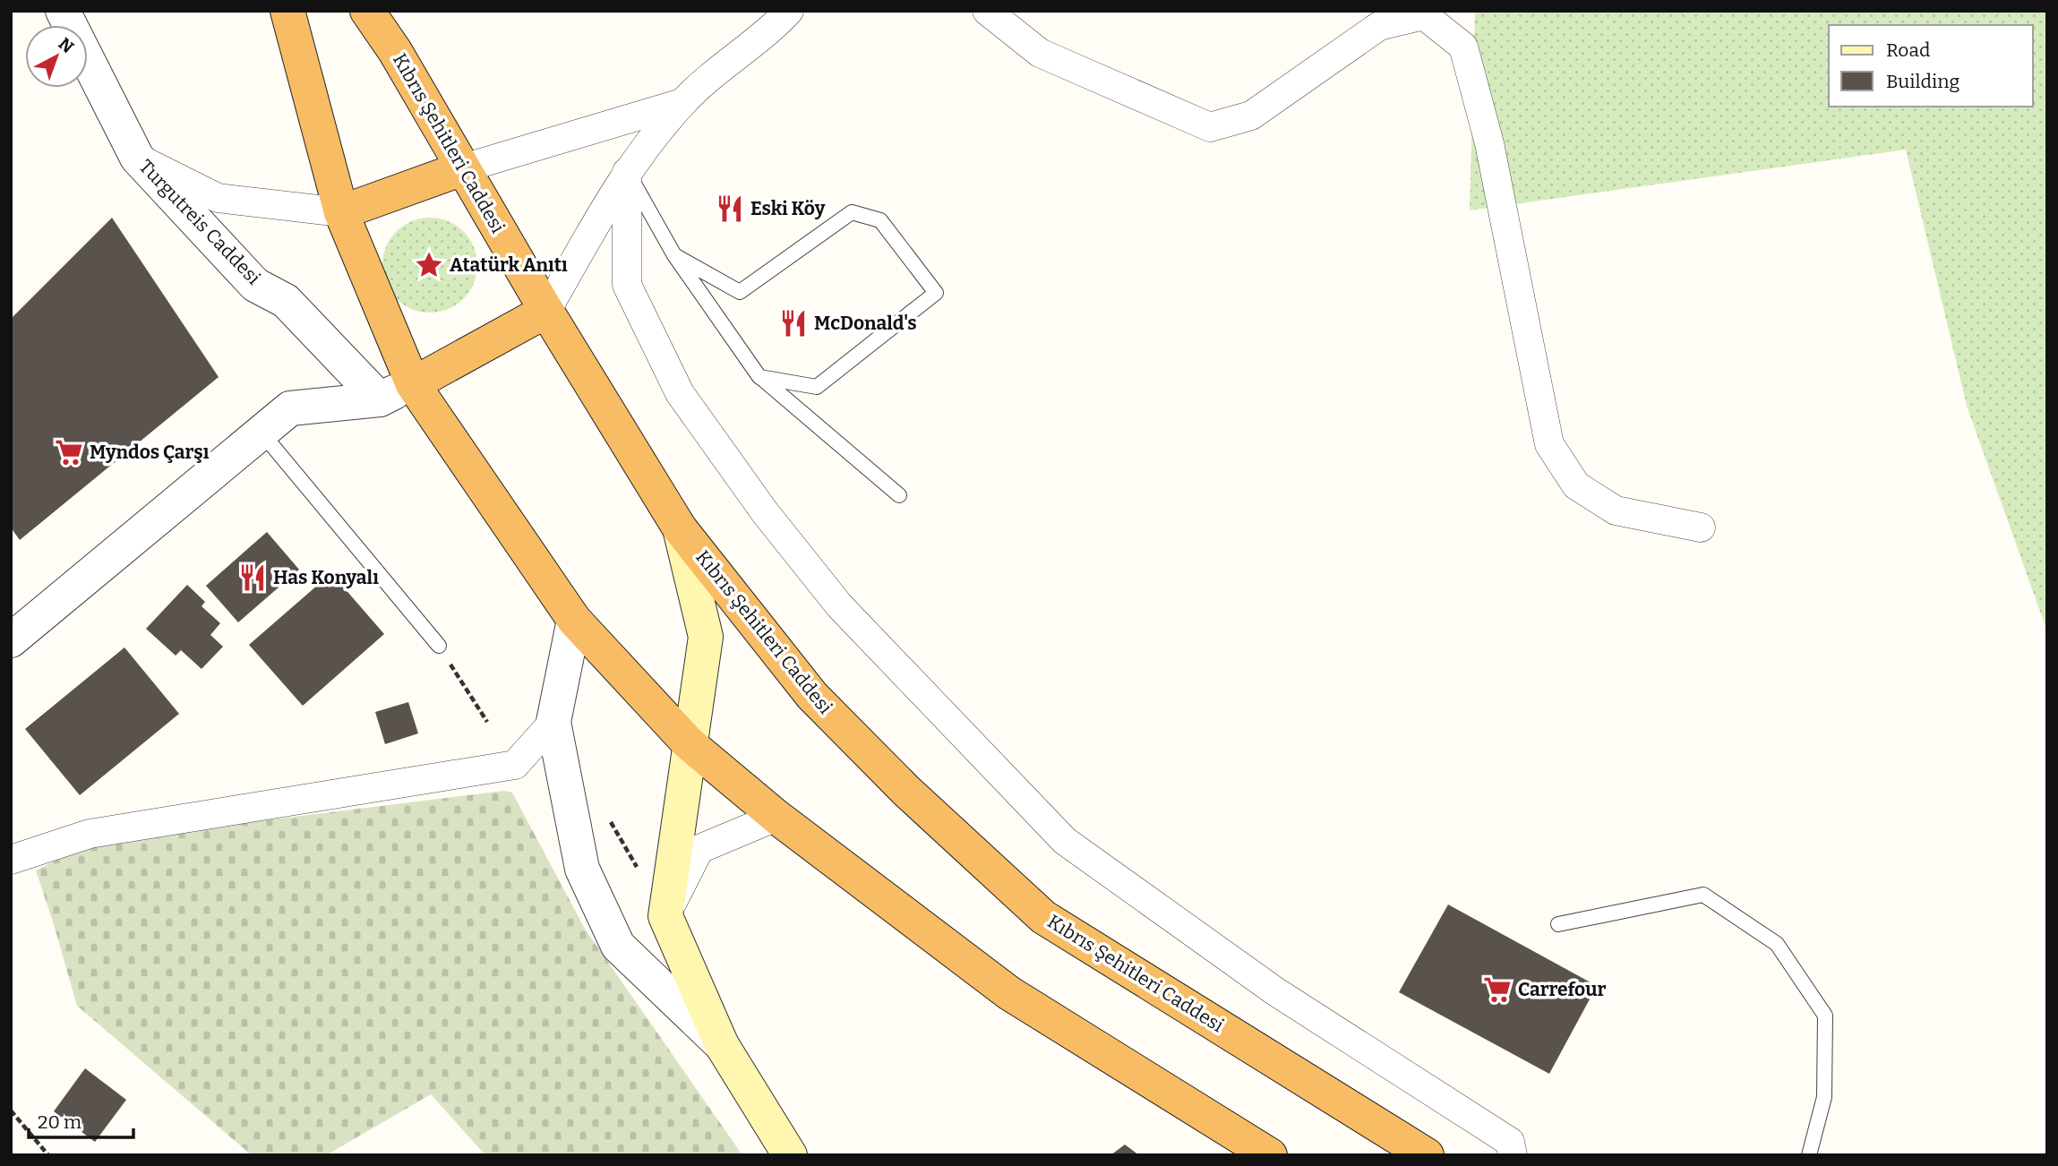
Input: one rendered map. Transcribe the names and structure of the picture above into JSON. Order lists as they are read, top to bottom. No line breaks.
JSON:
{"streets":{"highway":["Kıbrıs Şehitleri Caddesi"],"street":["Turgutreis Caddesi"]},"places":{"restaurant":["Eski Köy","McDonald's","Has Konyalı"],"place":["Atatürk Anıtı"],"supermarket":["Myndos Çarşı","Carrefour"]},"legend":["Road","Building"],"scale_bar":"20 m","north":"top right"}
